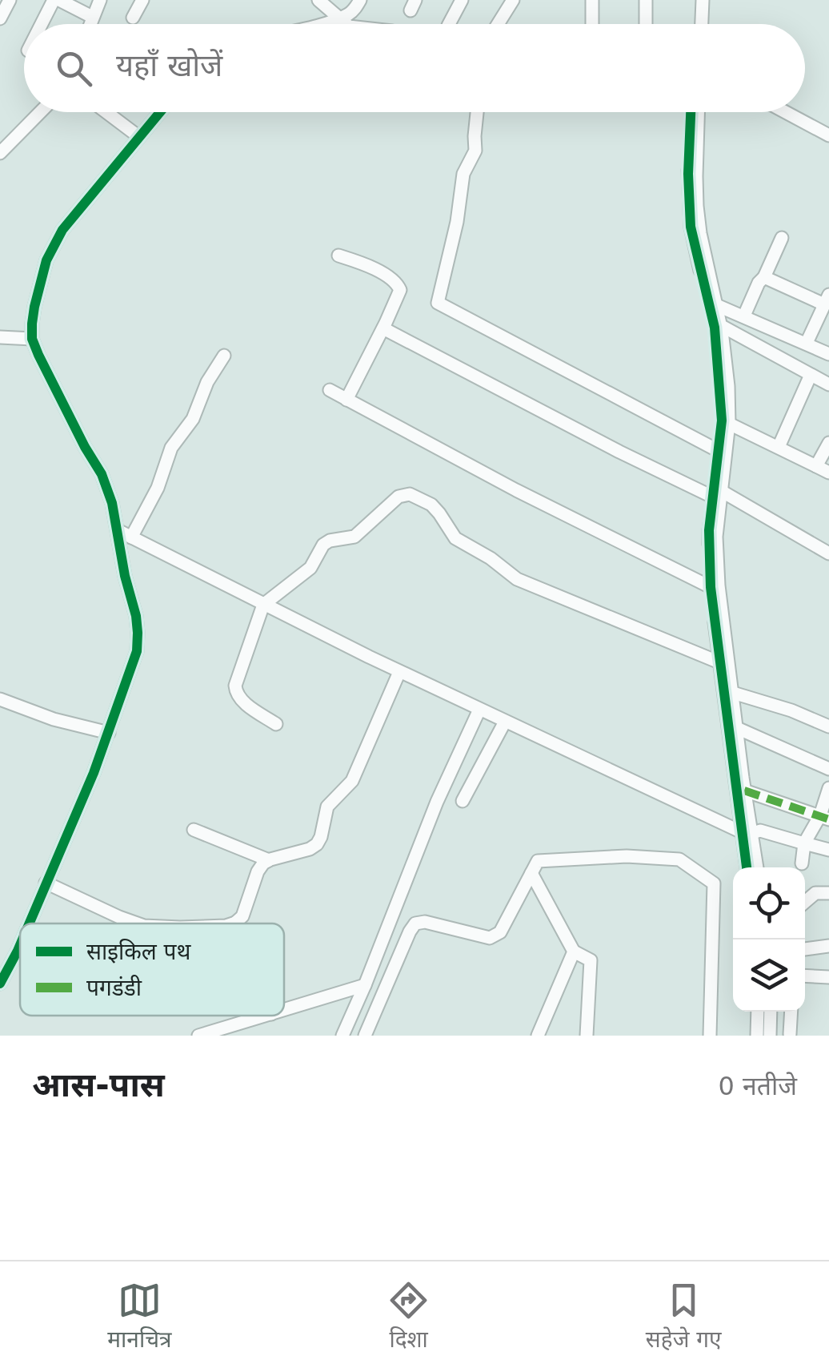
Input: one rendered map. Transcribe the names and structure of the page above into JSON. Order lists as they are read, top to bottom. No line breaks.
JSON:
{"legend":["साइकिल पथ","पगडंडी"],"page":{"search":"यहाँ खोजें","heading":["आस-पास","0 नतीजे"],"nav":["मानचित्र","दिशा","सहेजे गए"]}}
